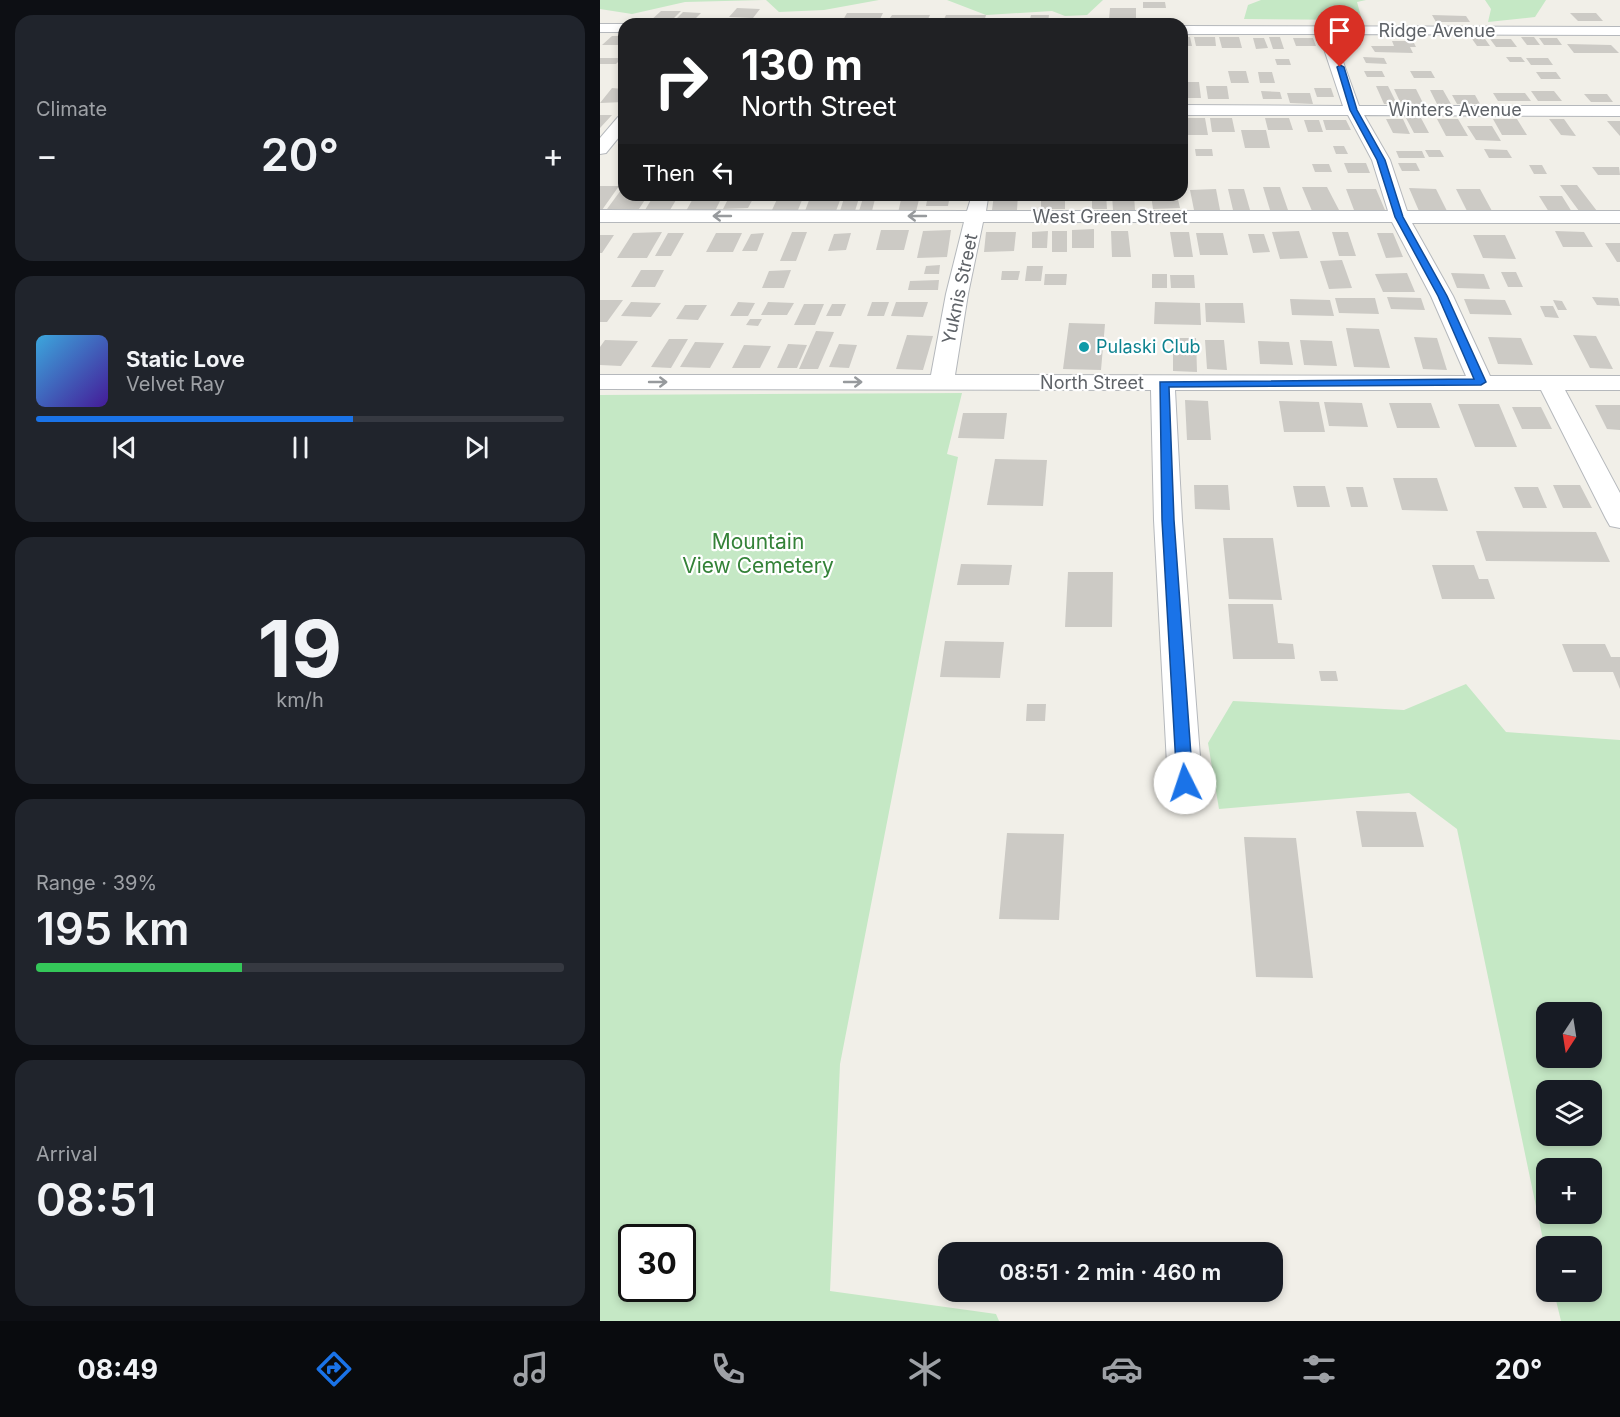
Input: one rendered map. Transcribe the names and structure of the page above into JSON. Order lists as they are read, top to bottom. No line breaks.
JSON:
{"streets":{"street":["Ridge Avenue","Winters Avenue","West Green Street","Yuknis Street","North Street"]},"crossings":[["West Green Street","Yuknis Street"],["Yuknis Street","North Street"]],"one_way":["West Green Street"],"parks":["Mountain View Cemetery"],"places":["Pulaski Club"],"north":"bottom","page":{"tile":["Climate",["19","km/h"],["Range · 39%","195 km"],["Arrival","08:51"]],"turn":["130 m","North Street"],"heat":["−","20°","+"],"then":"Then","song":["Static Love","Velvet Ray"],"map_buttons":["+","−"],"limit":"30","trip":"08:51 · 2 min · 460 m","tabs":["08:49","20°"]}}
